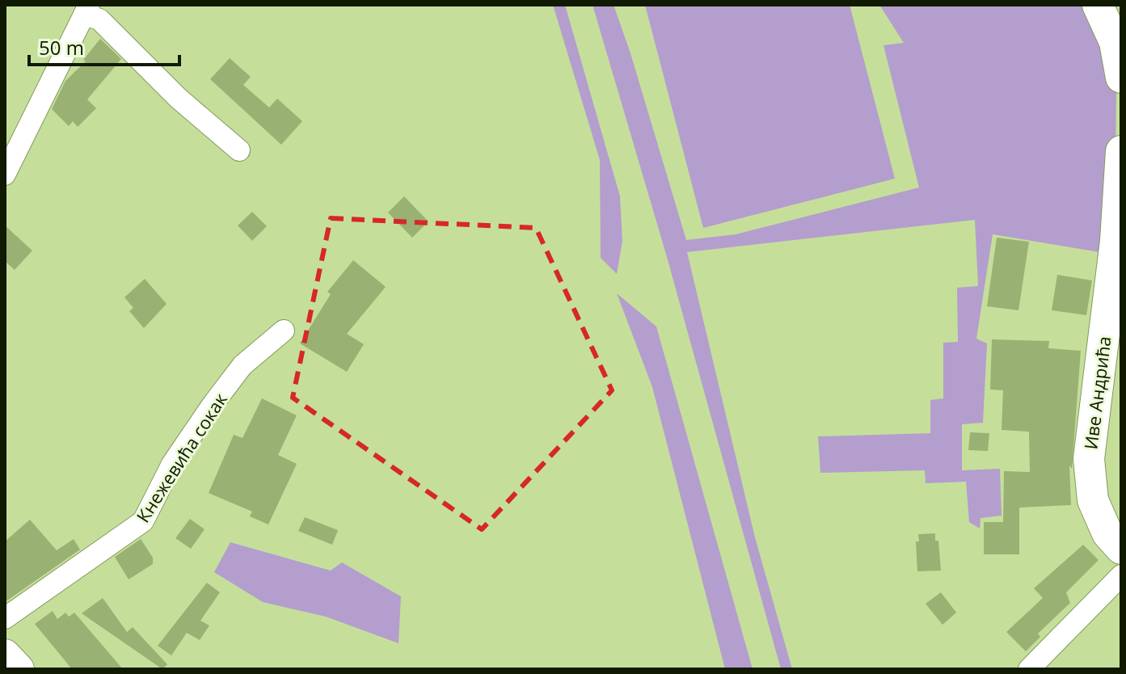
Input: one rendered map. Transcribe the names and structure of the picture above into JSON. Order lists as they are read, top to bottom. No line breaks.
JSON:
{"streets":{"street":["Иве Андрића","Кнежевића сокак"]},"scale_bar":"50 m"}
